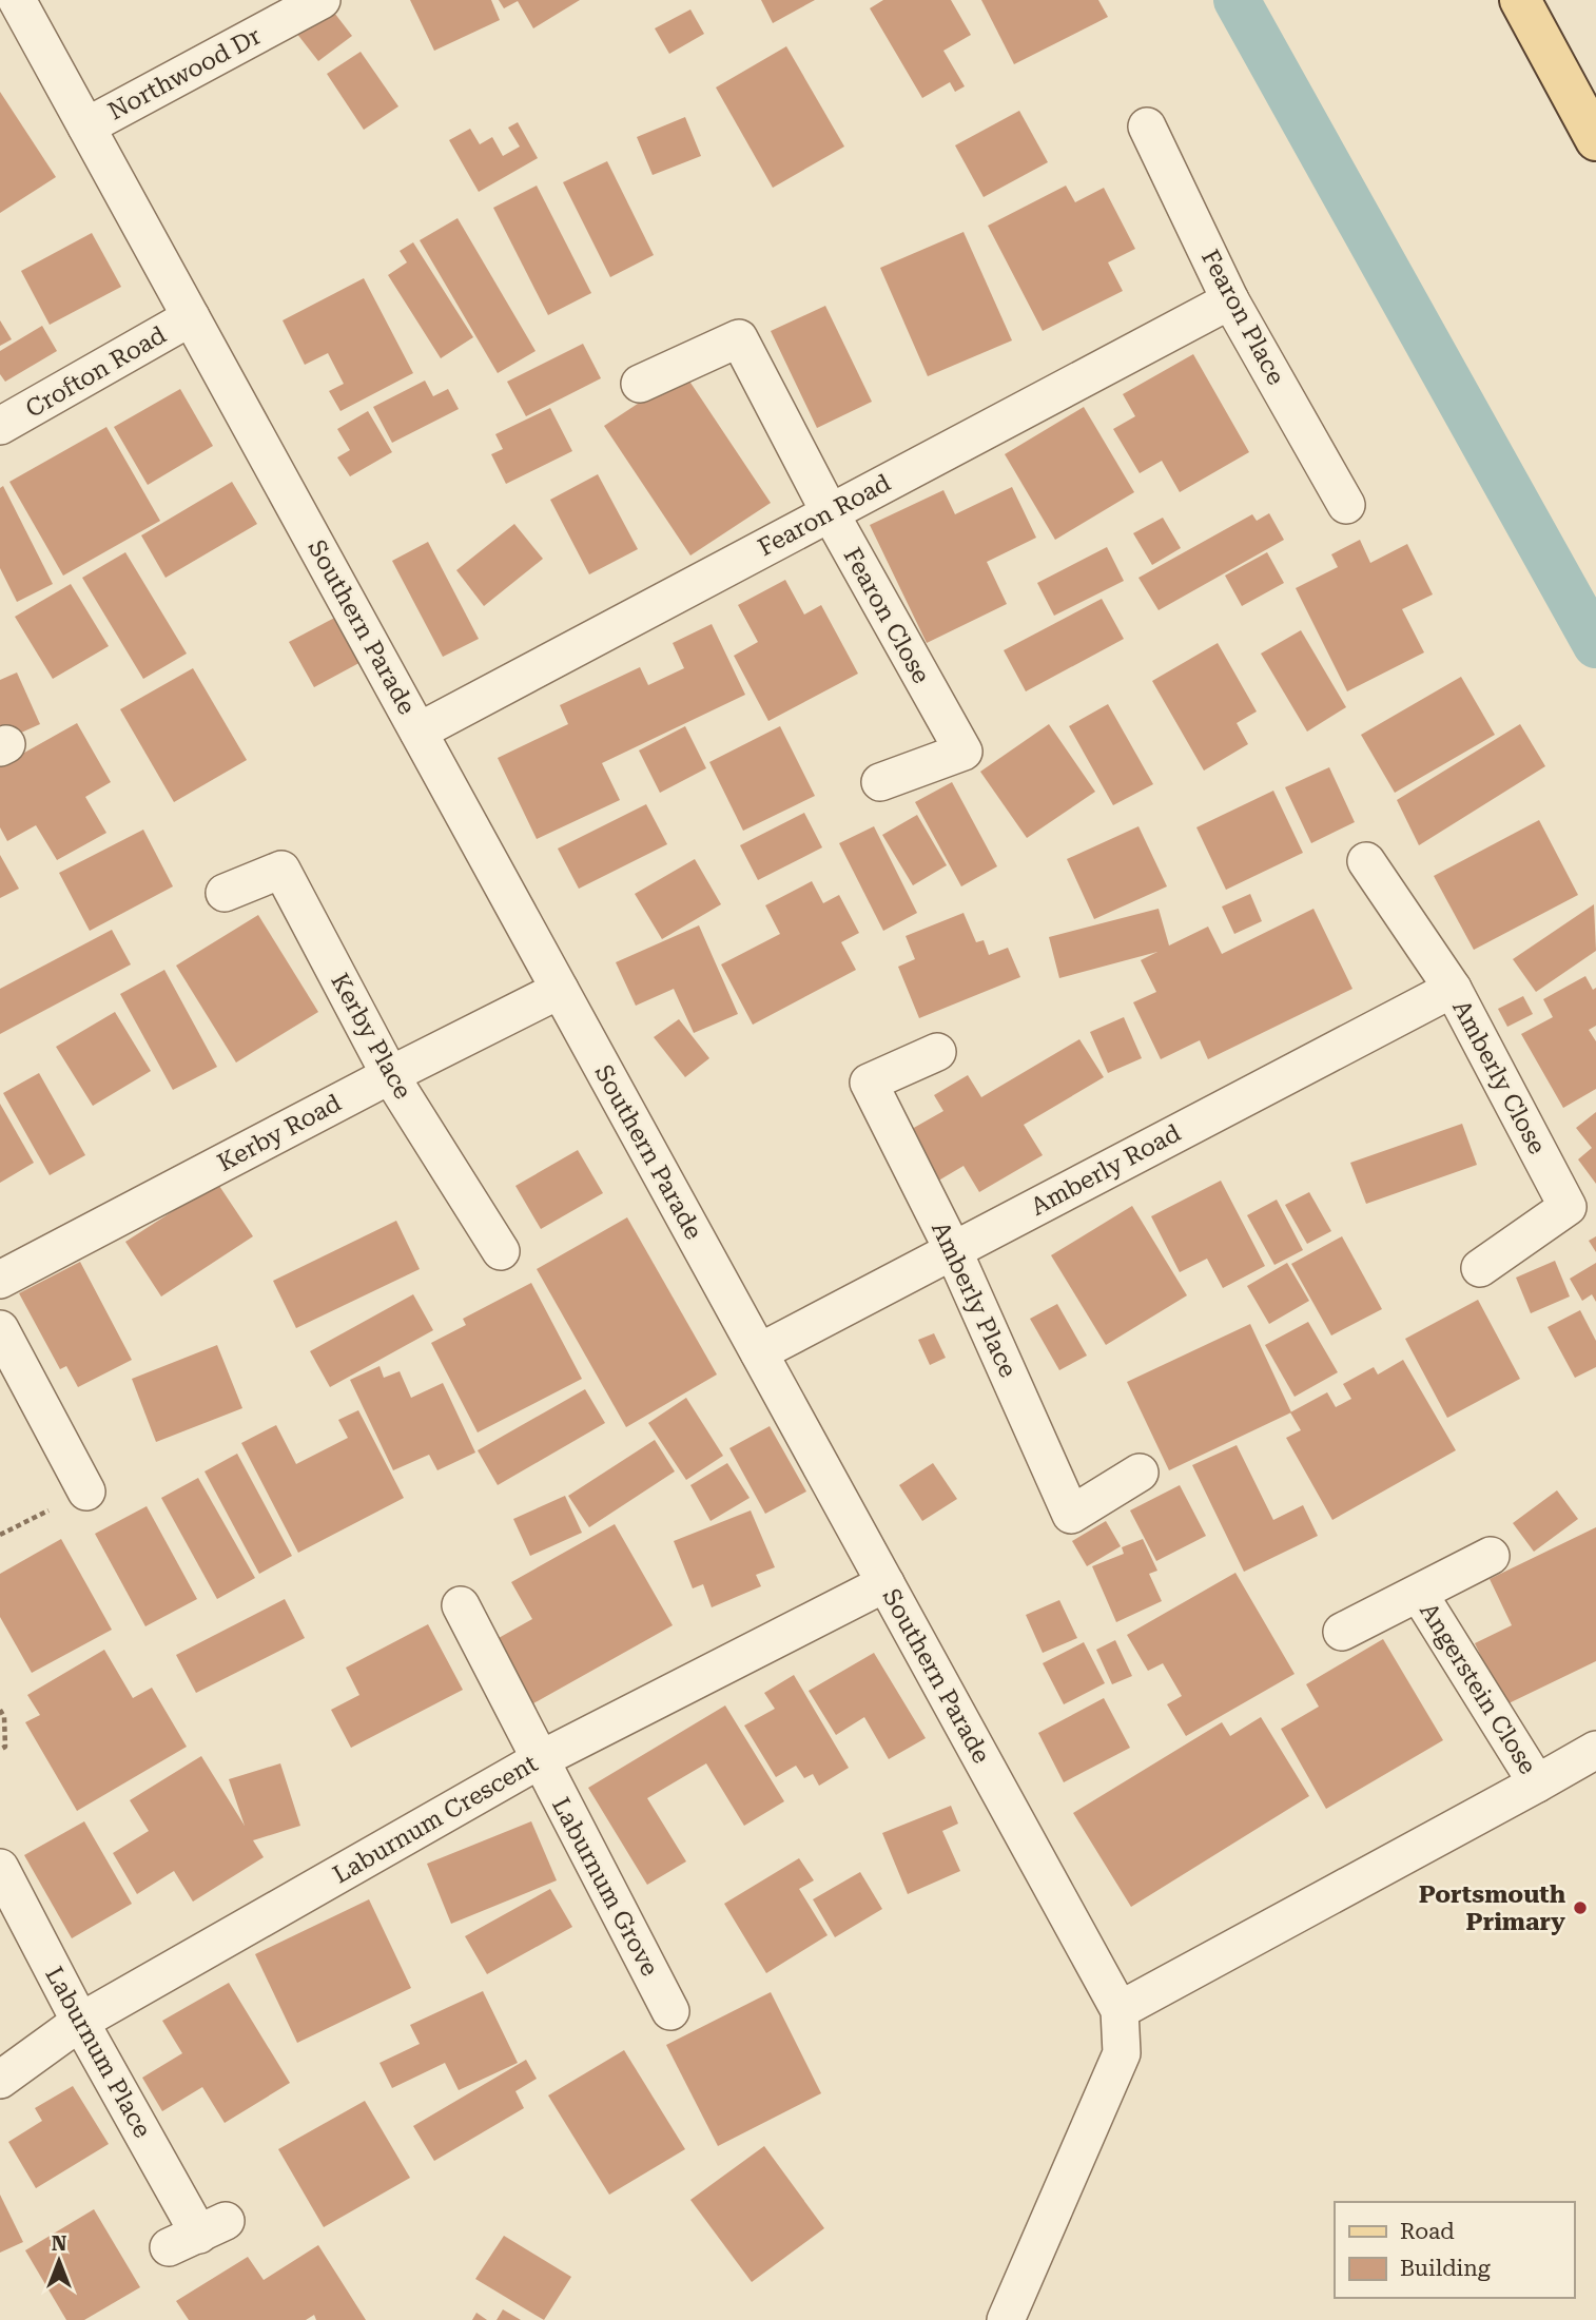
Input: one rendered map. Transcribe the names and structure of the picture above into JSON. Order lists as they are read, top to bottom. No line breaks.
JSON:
{"streets":{"street":["Northwood Dr","Fearon Place","Crofton Road","Fearon Road","Fearon Close","Southern Parade","Kerby Place","Amberly Close","Kerby Road","Amberly Road","Amberly Place","Angerstein Close","Laburnum Crescent","Laburnum Grove","Laburnum Place"]},"crossings":[["Northwood Dr","Southern Parade"],["Fearon Place","Fearon Road"],["Crofton Road","Southern Parade"],["Fearon Road","Fearon Close"],["Fearon Road","Southern Parade"],["Southern Parade","Kerby Road"],["Southern Parade","Amberly Road"],["Southern Parade","Laburnum Crescent"],["Kerby Place","Kerby Road"],["Amberly Close","Amberly Road"],["Amberly Road","Amberly Place"],["Laburnum Crescent","Laburnum Grove"],["Laburnum Crescent","Laburnum Place"]],"places":["Portsmouth Primary"],"legend":["Road","Building"],"north":"top"}
